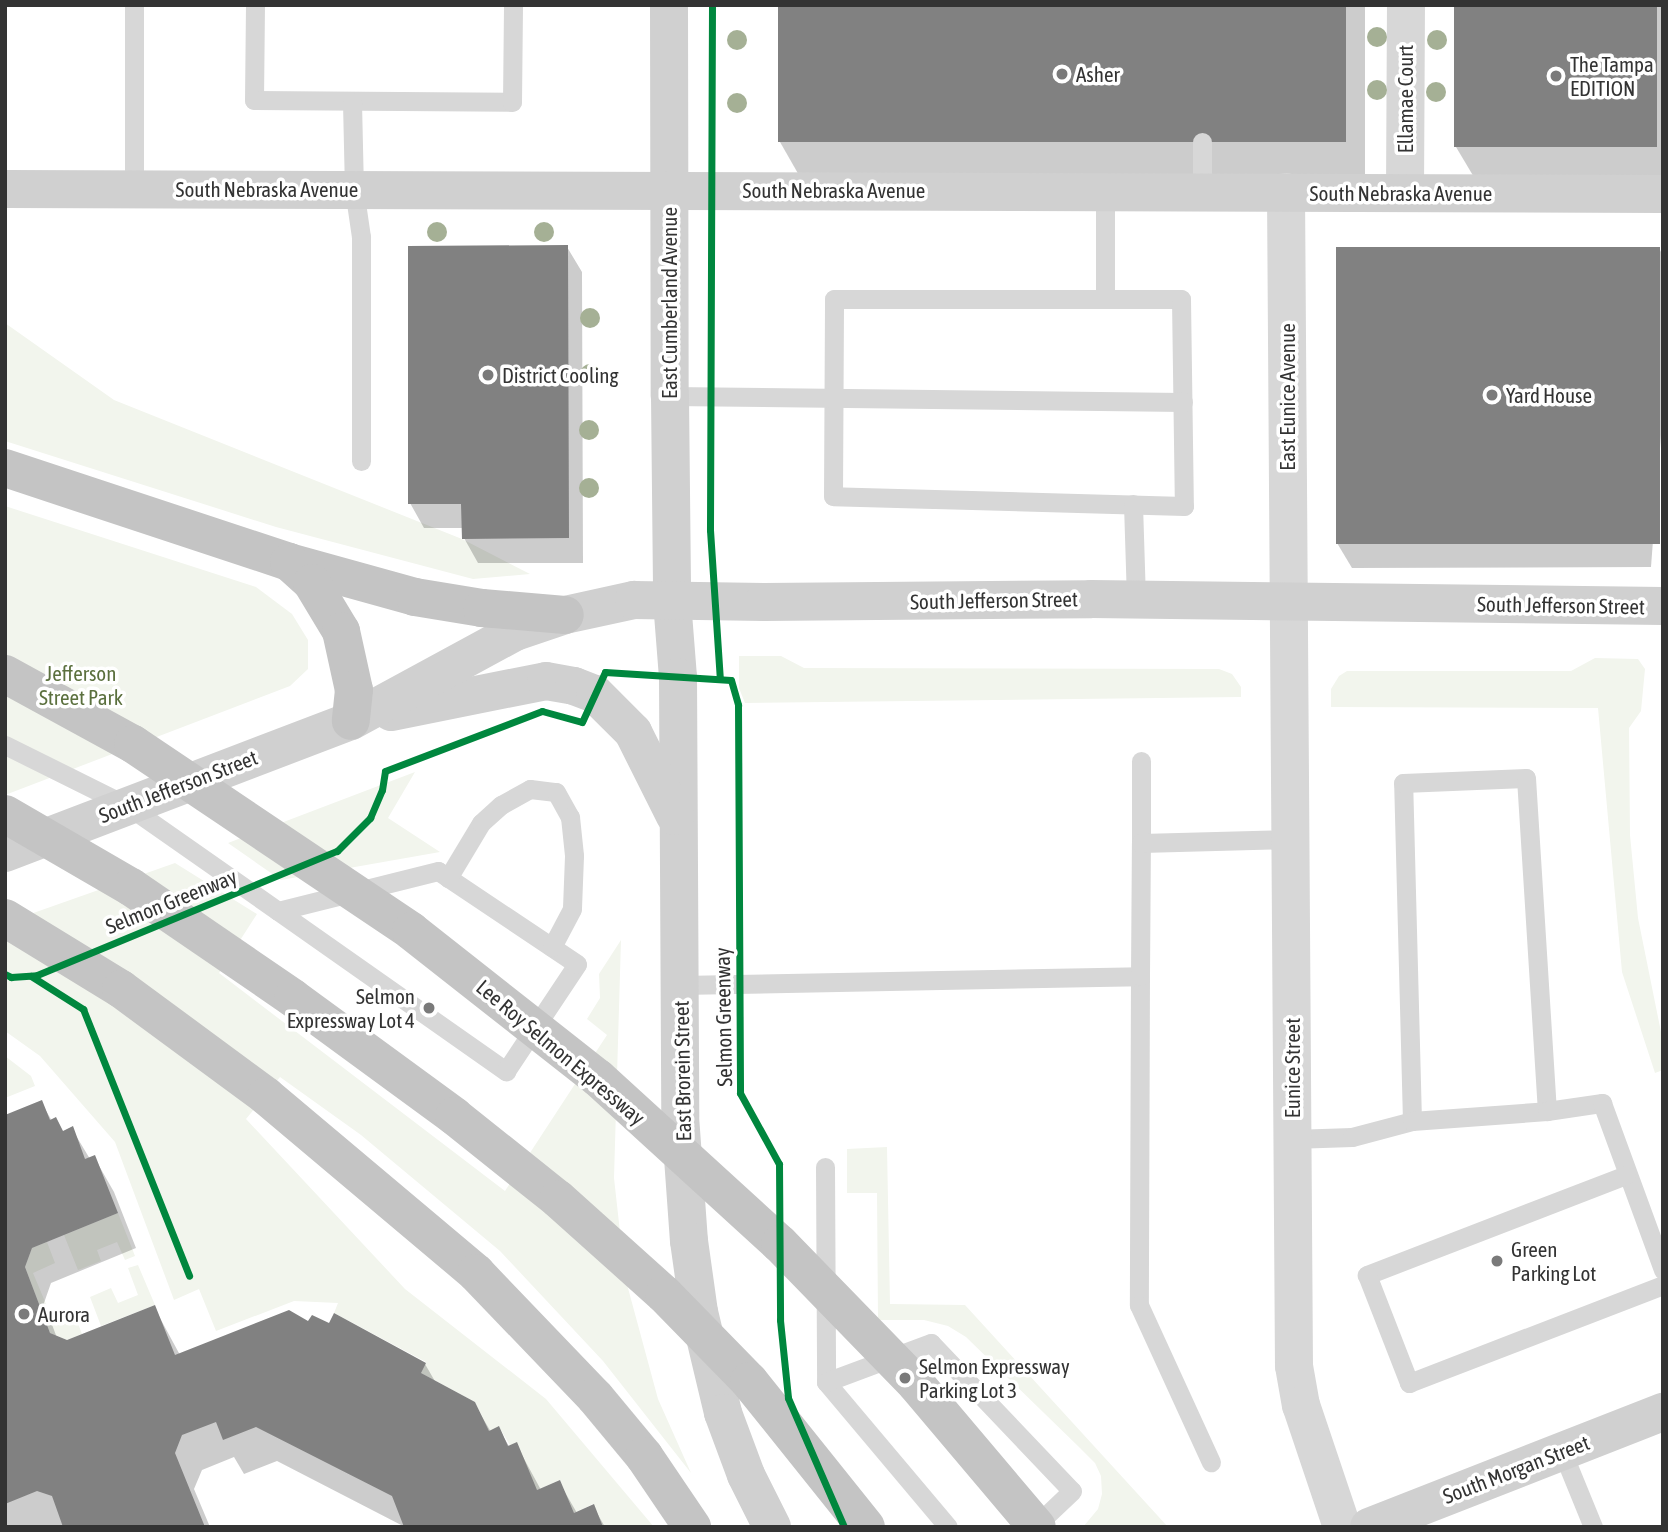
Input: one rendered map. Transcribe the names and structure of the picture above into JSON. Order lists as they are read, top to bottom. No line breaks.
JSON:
{"streets":{"highway":["Lee Roy Selmon Expressway"],"main road":["South Nebraska Avenue","East Cumberland Avenue","South Jefferson Street","East Brorein Street","South Morgan Street"],"street":["Ellamae Court","East Eunice Avenue","Eunice Street"],"cycle path":["Selmon Greenway"]},"crossings":[["Ellamae Court","South Nebraska Avenue"],["South Nebraska Avenue","East Cumberland Avenue"],["South Nebraska Avenue","East Eunice Avenue"],["East Cumberland Avenue","South Jefferson Street"],["East Cumberland Avenue","East Brorein Street"],["East Eunice Avenue","South Jefferson Street"],["East Eunice Avenue","Eunice Street"],["South Jefferson Street","Eunice Street"],["South Jefferson Street","East Brorein Street"]],"parks":["Jefferson Street Park"],"places":["Asher","The Tampa EDITION","District Cooling","Yard House","Selmon Expressway Lot 4","Green Parking Lot","Aurora","Selmon Expressway Parking Lot 3"]}
